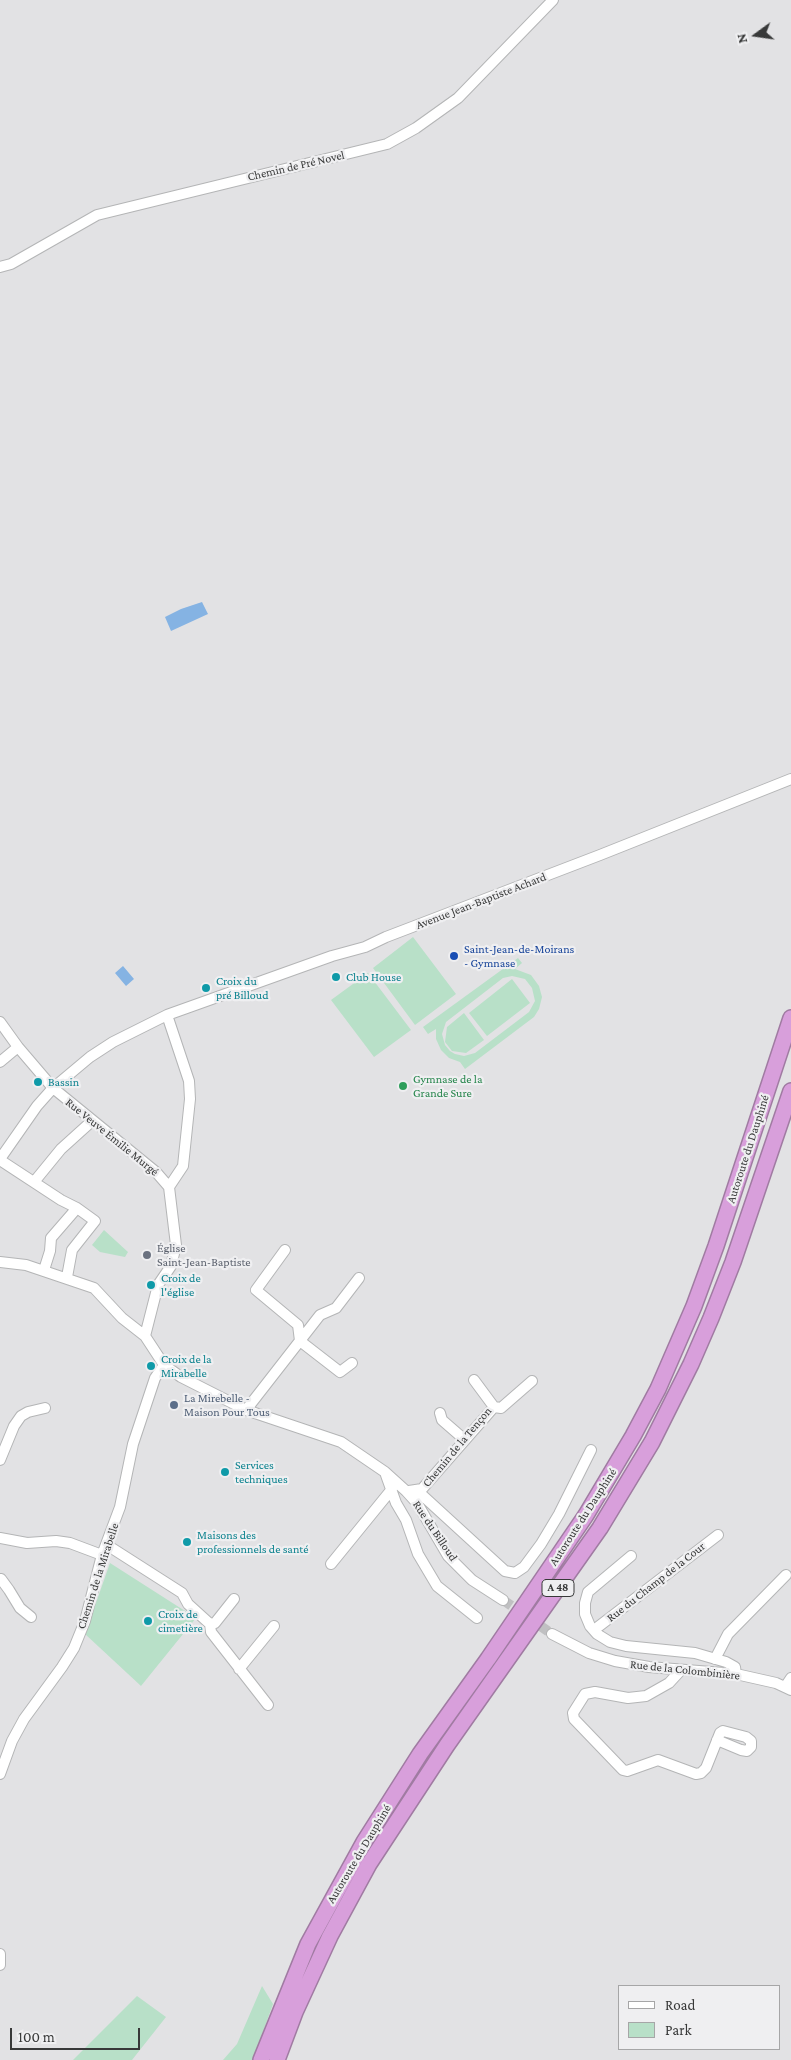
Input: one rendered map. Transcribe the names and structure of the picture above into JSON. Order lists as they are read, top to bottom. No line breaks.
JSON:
{"streets":{"highway":["Autoroute du Dauphiné","A 48"],"street":["Chemin de Pré Novel","Avenue Jean-Baptiste Achard","Rue Veuve Émilie Murgé","Chemin de la Tençon","Rue du Billoud","Chemin de la Mirabelle","Rue du Champ de la Cour","Rue de la Colombinière"]},"crossings":[["Avenue Jean-Baptiste Achard","Rue Veuve Émilie Murgé"],["Chemin de la Tençon","Rue du Billoud"],["Rue du Champ de la Cour","Rue de la Colombinière"]],"places":["Saint-Jean-de-Moirans - Gymnase","Club House","Croix du pré Billoud","Bassin","Gymnase de la Grande Sure","Église Saint-Jean-Baptiste","Croix de l'église","Croix de la Mirabelle","La Mirebelle - Maison Pour Tous","Services techniques","Maisons des professionnels de santé","Croix de cimetière"],"legend":["Road","Park"],"scale_bar":"100 m","north":"left"}
